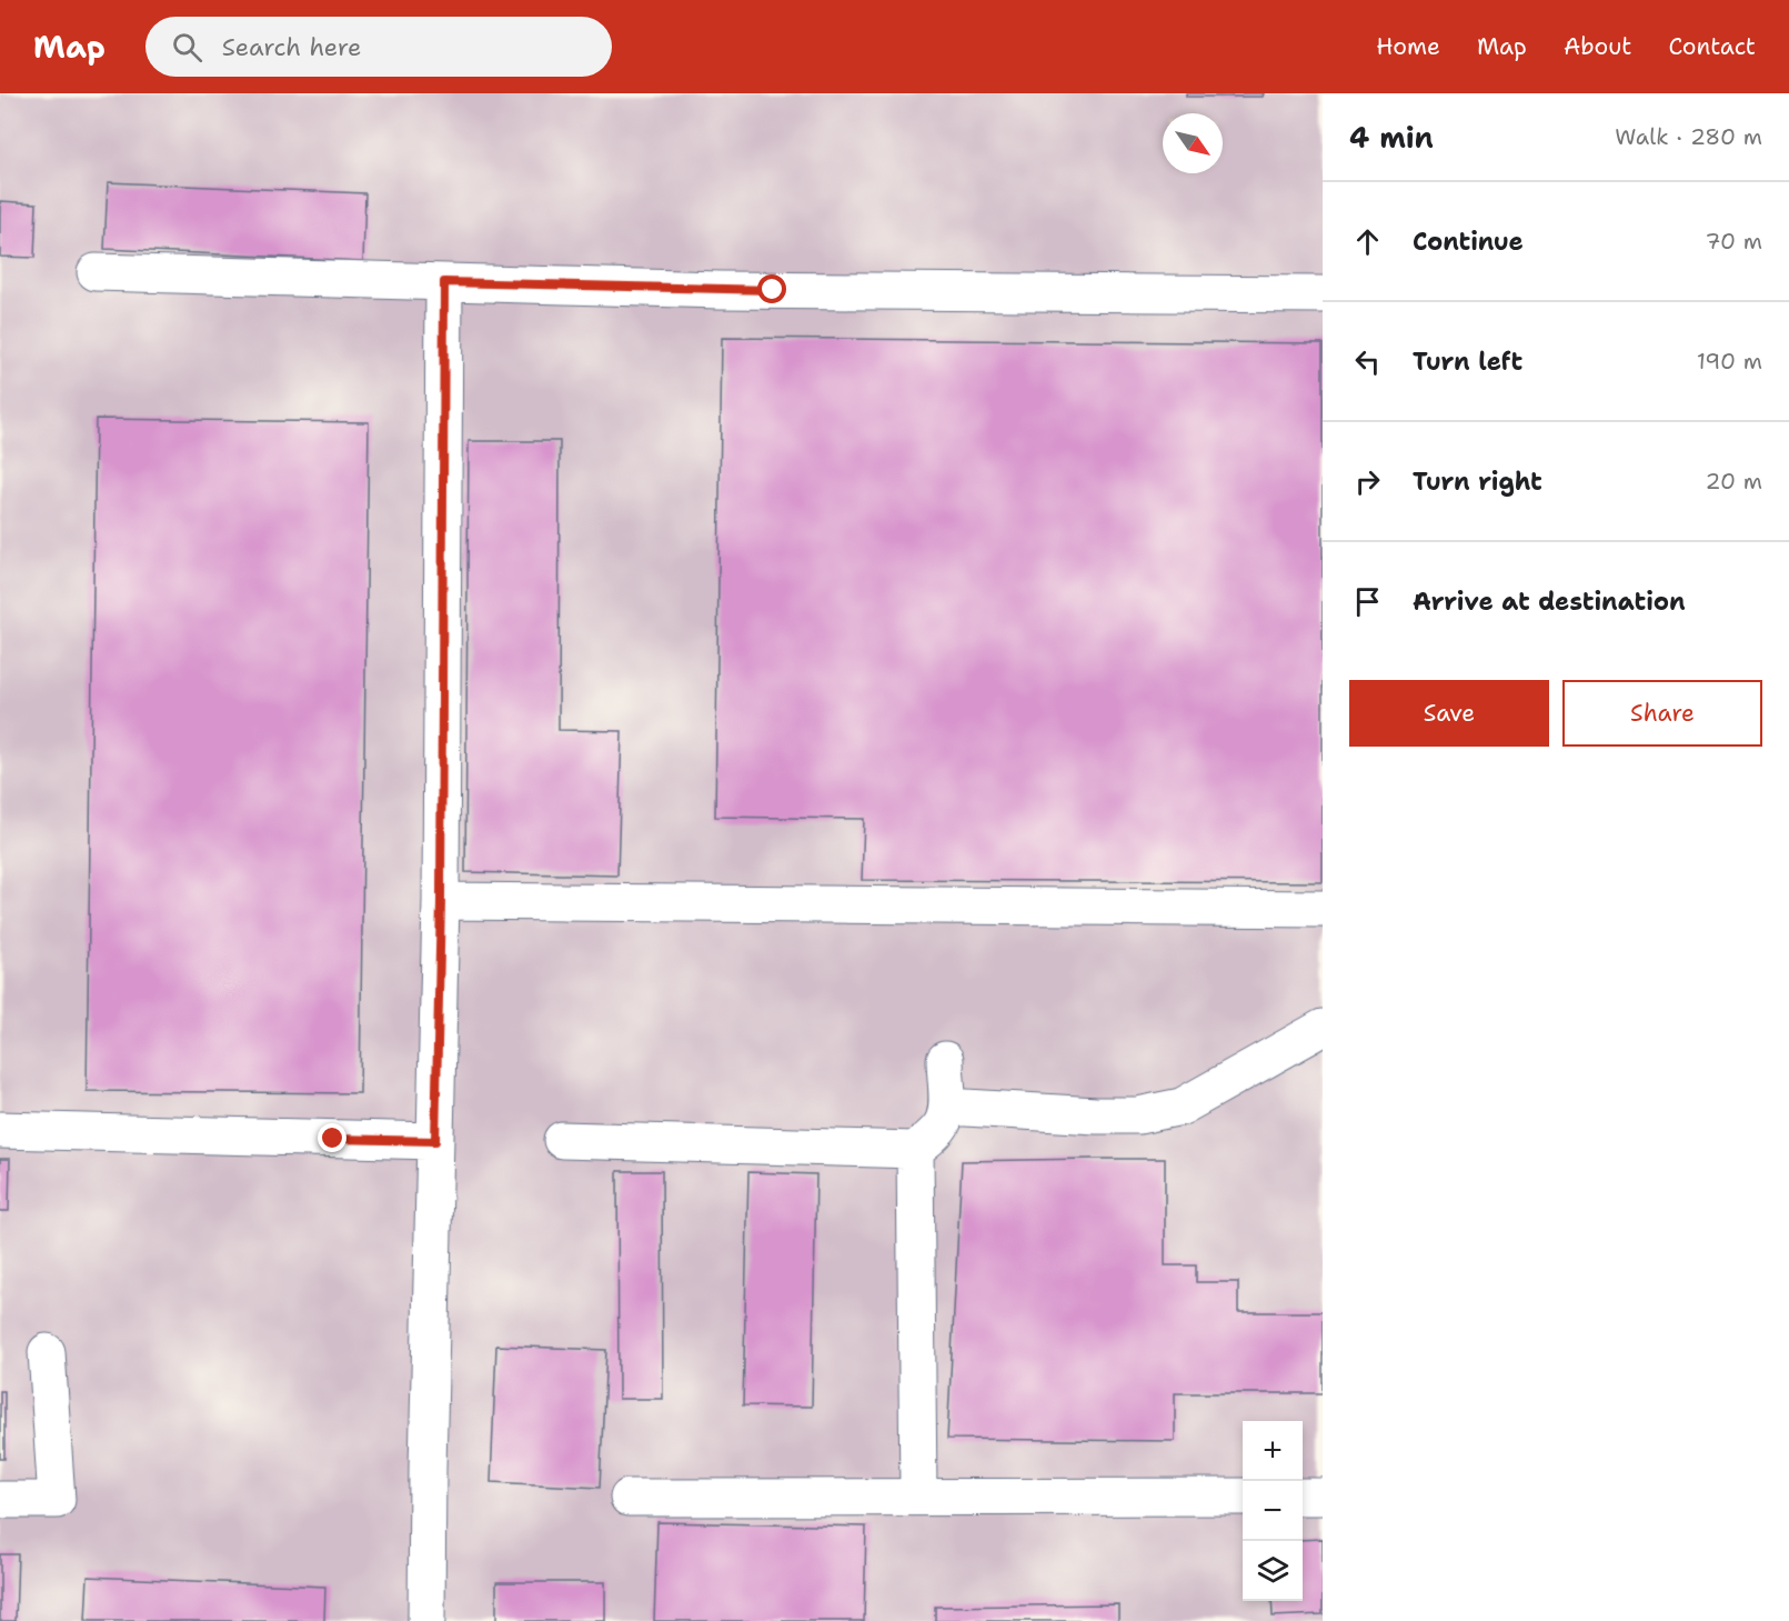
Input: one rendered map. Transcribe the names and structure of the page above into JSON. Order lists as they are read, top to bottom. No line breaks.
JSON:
{"north":"bottom right","page":{"header":"Map","search":"Search here","nav":["Home","Map","About","Contact"],"heading":["4 min","Walk · 280 m"],"list":[["Continue","70 m"],["Turn left","190 m"],["Turn right","20 m"],"Arrive at destination"],"buttons":["Save","Share"],"map_buttons":["+","−"]}}
